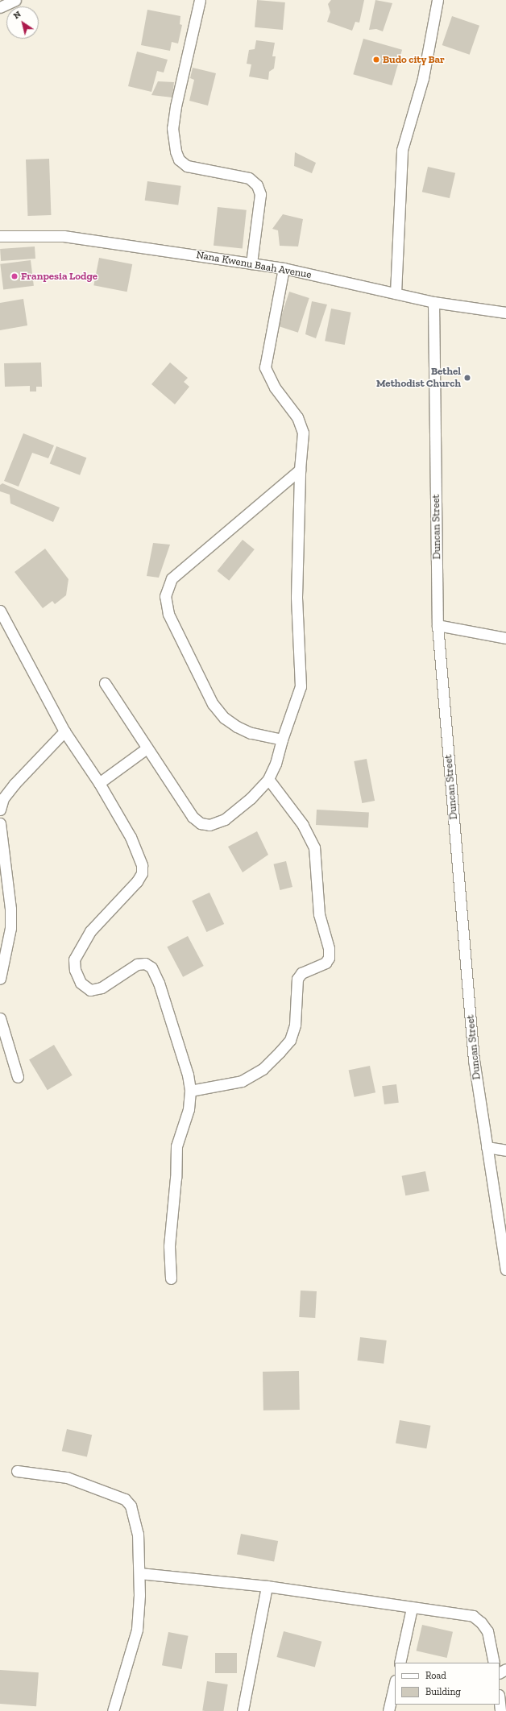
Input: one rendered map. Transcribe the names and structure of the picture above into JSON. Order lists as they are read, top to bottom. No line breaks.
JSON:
{"streets":{"street":["Nana Kwenu Baah Avenue","Duncan Street"]},"crossings":[["Nana Kwenu Baah Avenue","Duncan Street"]],"places":["Budo city Bar","Franpesia Lodge","Bethel Methodist Church"],"legend":["Road","Building"],"north":"top left"}
